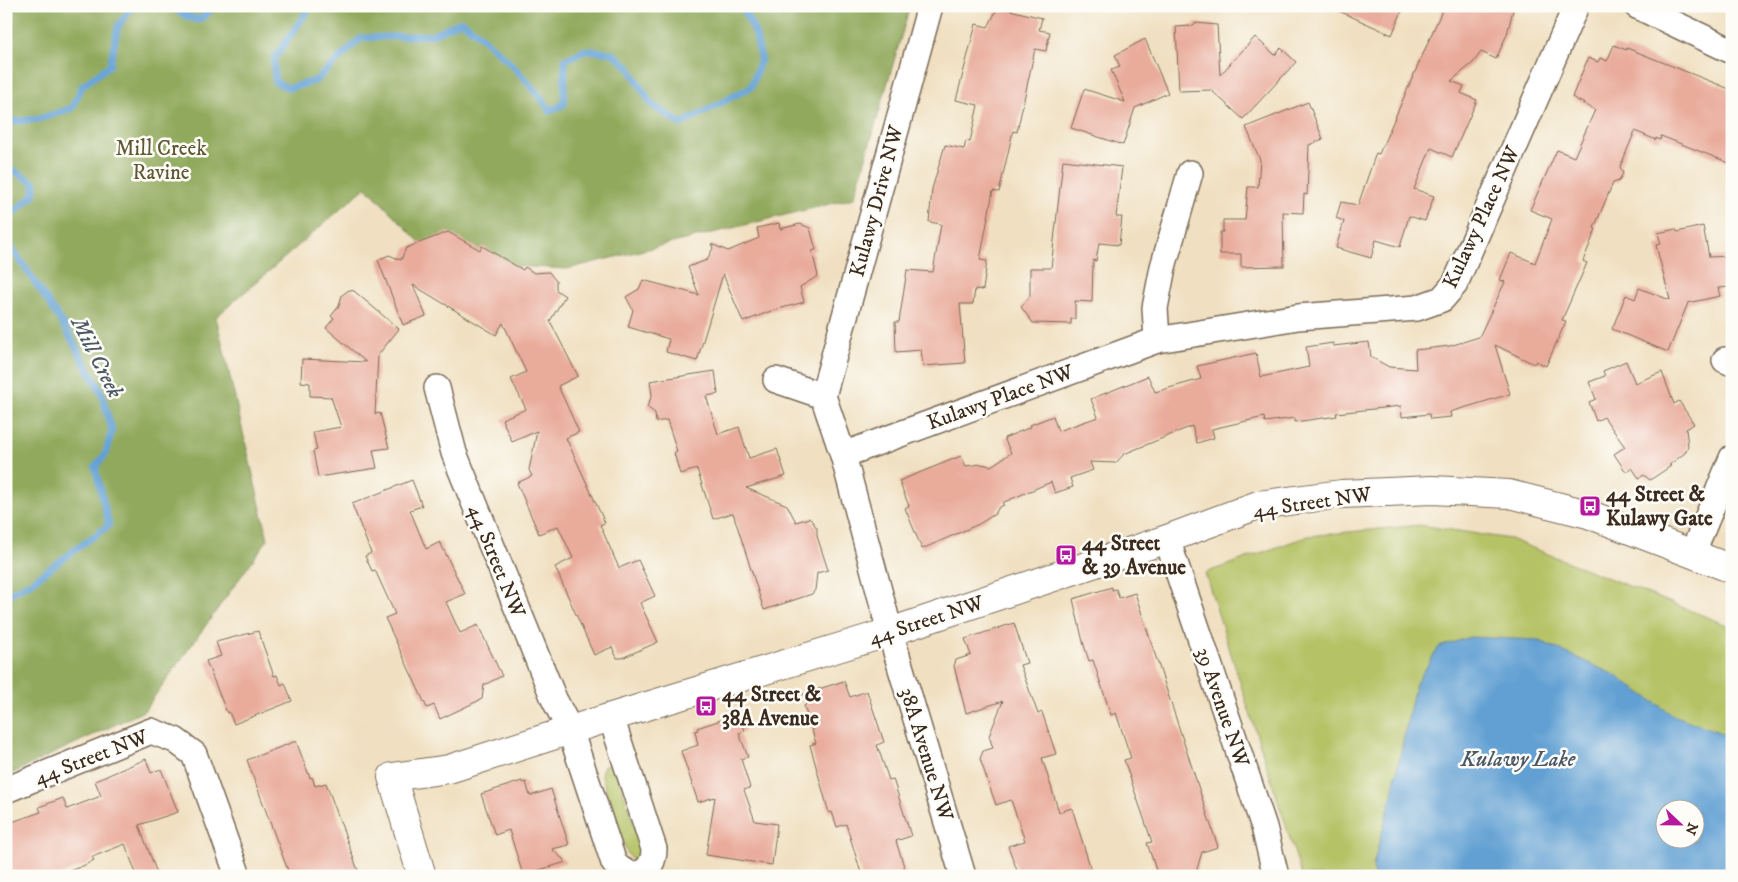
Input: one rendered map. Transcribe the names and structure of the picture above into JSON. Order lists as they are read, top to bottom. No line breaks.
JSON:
{"streets":{"street":["Kulawy Drive NW","Kulawy Place NW","44 Street NW","39 Avenue NW","38A Avenue NW"]},"crossings":[["44 Street NW","39 Avenue NW"],["44 Street NW","38A Avenue NW"]],"water":["Mill Creek","Kulawy Lake"],"parks":["Mill Creek Ravine"],"places":{"bus stop":["44 Street & Kulawy Gate","44 Street & 39 Avenue","44 Street & 38A Avenue"]},"north":"right"}
